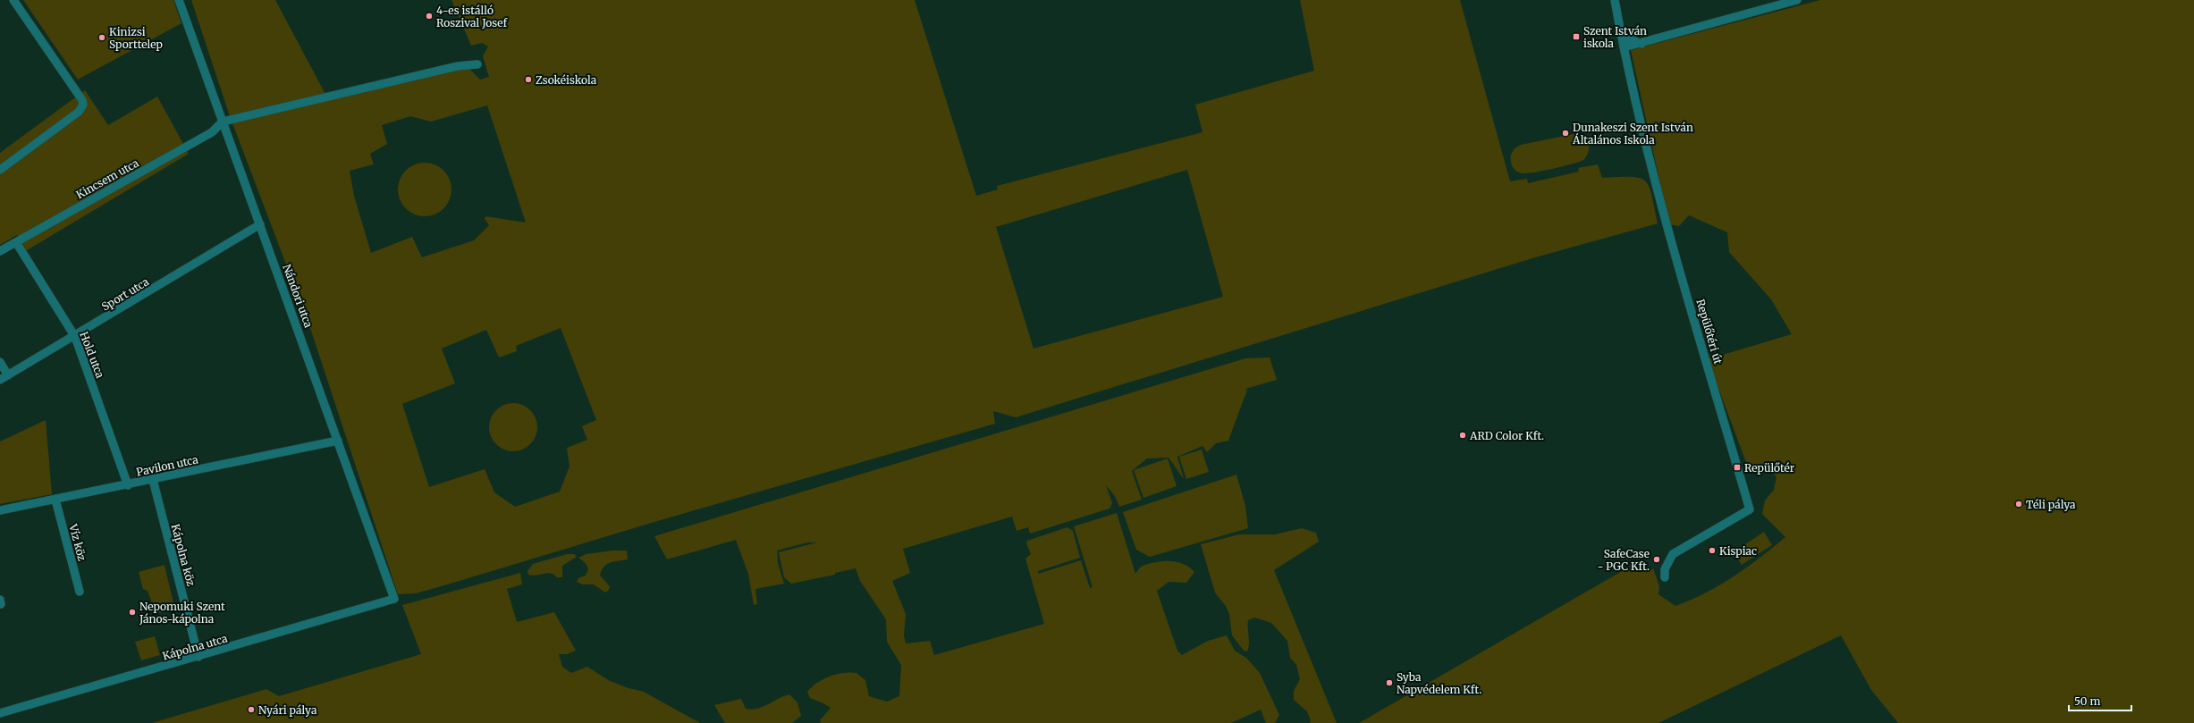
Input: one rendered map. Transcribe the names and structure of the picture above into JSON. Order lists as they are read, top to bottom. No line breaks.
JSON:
{"streets":{"street":["Kincsem utca","Sport utca","Nándori utca","Repülőtéri út","Hold utca","Pavilon utca","Víz köz","Kápolna köz","Kápolna utca"]},"crossings":[["Kincsem utca","Nándori utca"],["Kincsem utca","Hold utca"],["Sport utca","Nándori utca"],["Sport utca","Hold utca"],["Nándori utca","Pavilon utca"],["Nándori utca","Kápolna utca"],["Hold utca","Pavilon utca"],["Pavilon utca","Víz köz"],["Pavilon utca","Kápolna köz"],["Kápolna köz","Kápolna utca"]],"places":{"other":["4-es istálló Roszival Josef","Kinizsi Sporttelep","Zsokéiskola","Dunakeszi Szent István Általános Iskola","ARD Color Kft.","Téli pálya","Kispiac","SafeCase - PGC Kft.","Nepomuki Szent János-kápolna","Syba Napvédelem Kft.","Nyári pálya"],"transit":["Szent István iskola","Repülőtér"]},"scale_bar":"50 m"}
